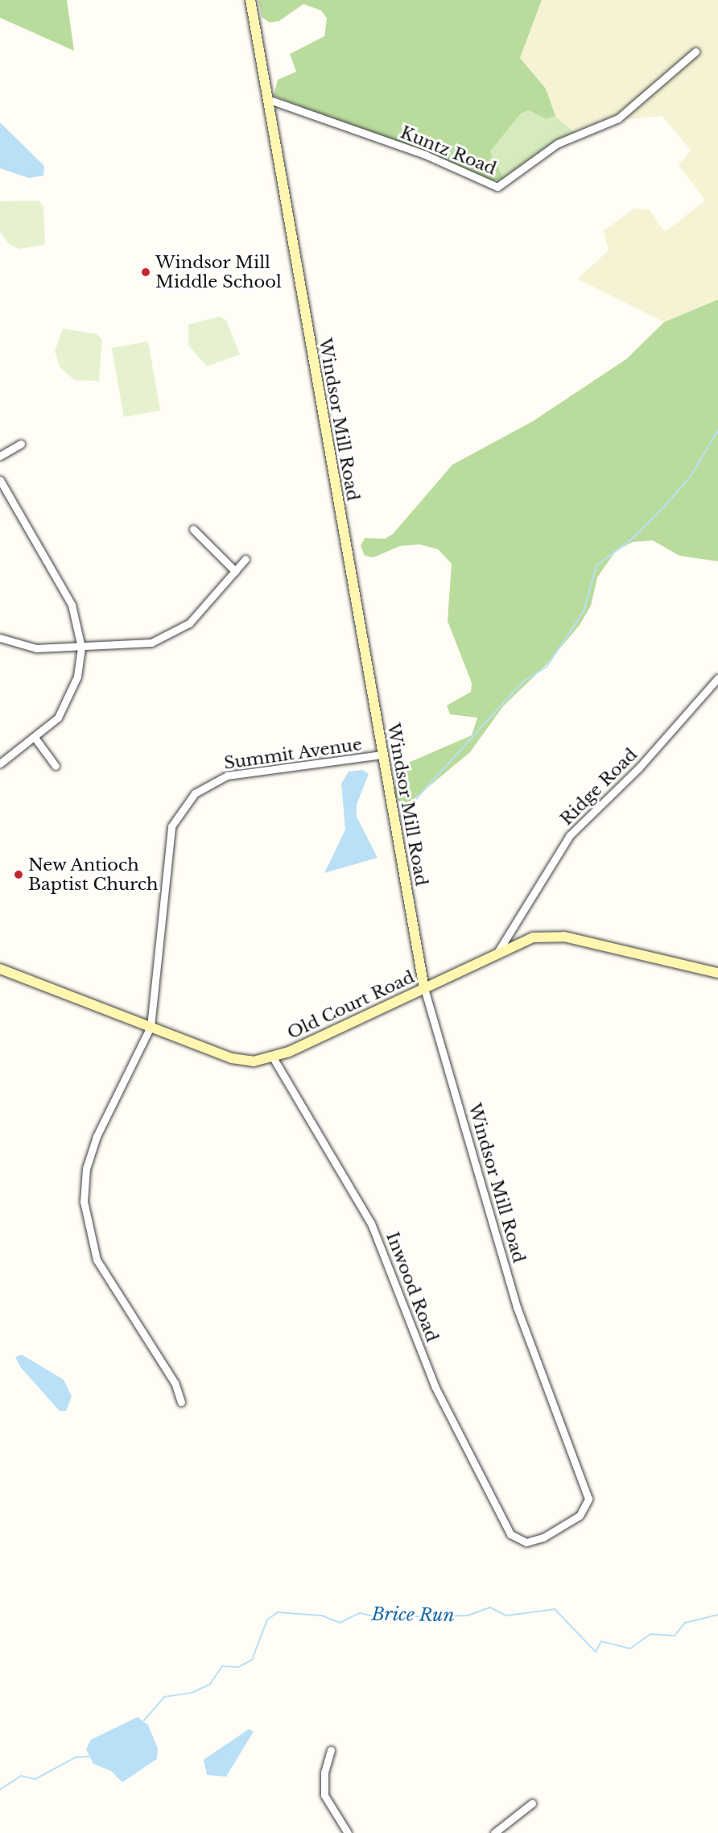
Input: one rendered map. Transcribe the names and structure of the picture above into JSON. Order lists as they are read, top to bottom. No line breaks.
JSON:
{"streets":{"main road":["Windsor Mill Road","Old Court Road"],"street":["Kuntz Road","Summit Avenue","Ridge Road","Inwood Road"]},"crossings":[["Kuntz Road","Windsor Mill Road"],["Windsor Mill Road","Summit Avenue"],["Windsor Mill Road","Old Court Road"],["Windsor Mill Road","Inwood Road"],["Summit Avenue","Old Court Road"],["Ridge Road","Old Court Road"],["Old Court Road","Inwood Road"]],"water":["Brice Run"],"places":["Windsor Mill Middle School","New Antioch Baptist Church"]}
